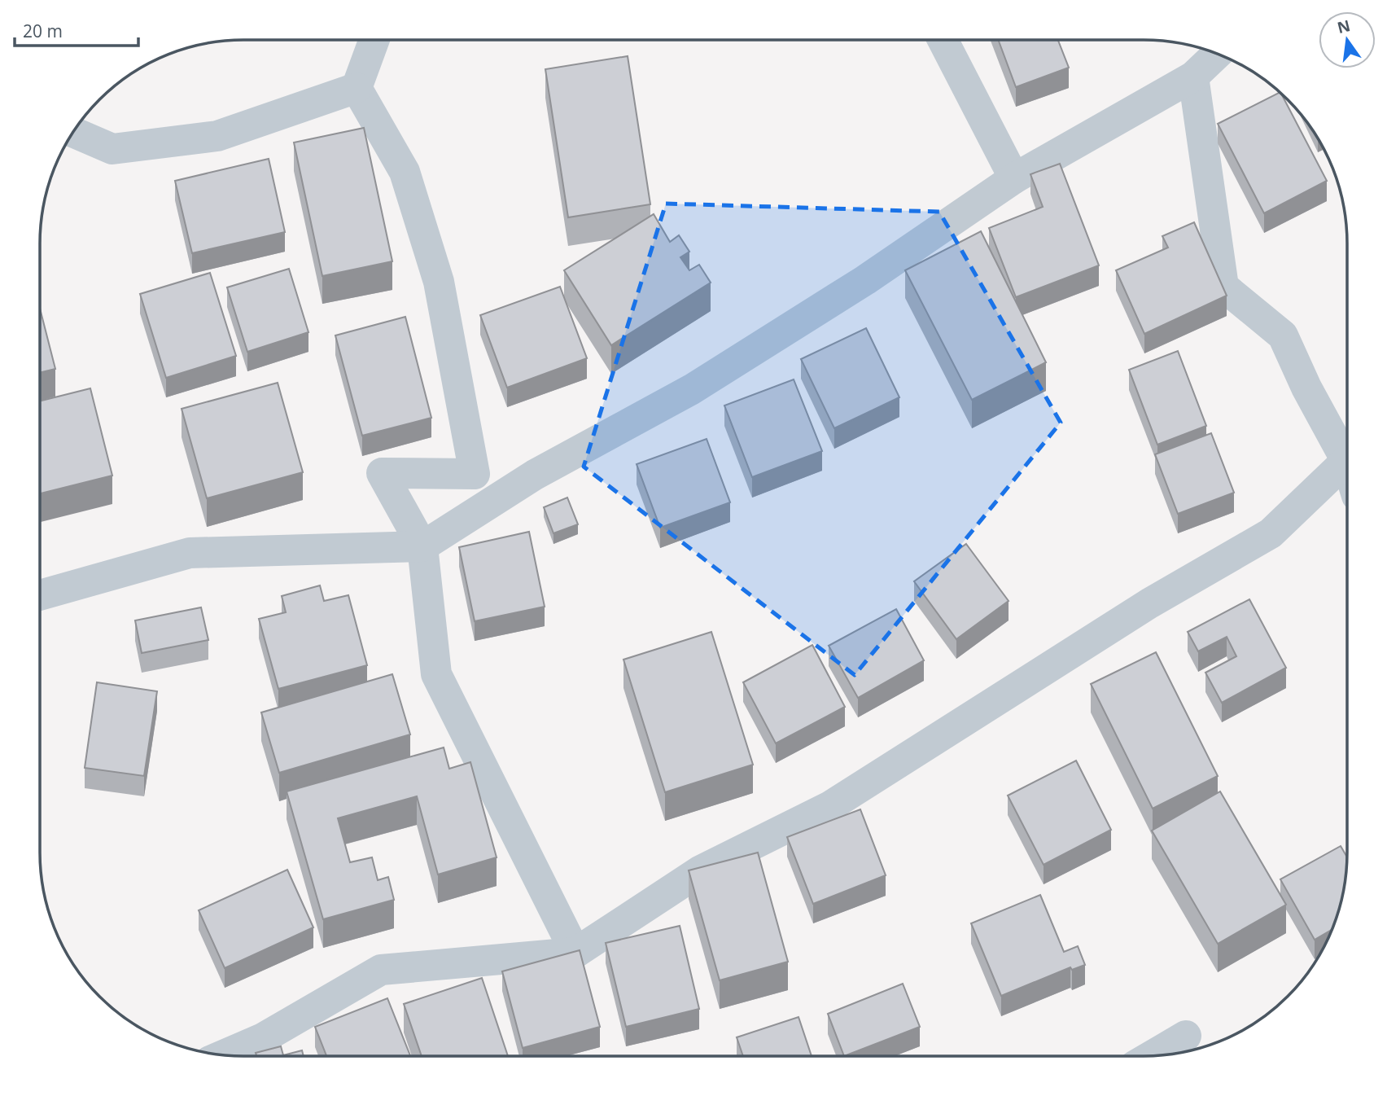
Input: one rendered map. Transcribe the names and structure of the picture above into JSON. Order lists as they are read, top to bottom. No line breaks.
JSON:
{"scale_bar":"20 m","north":"top"}
